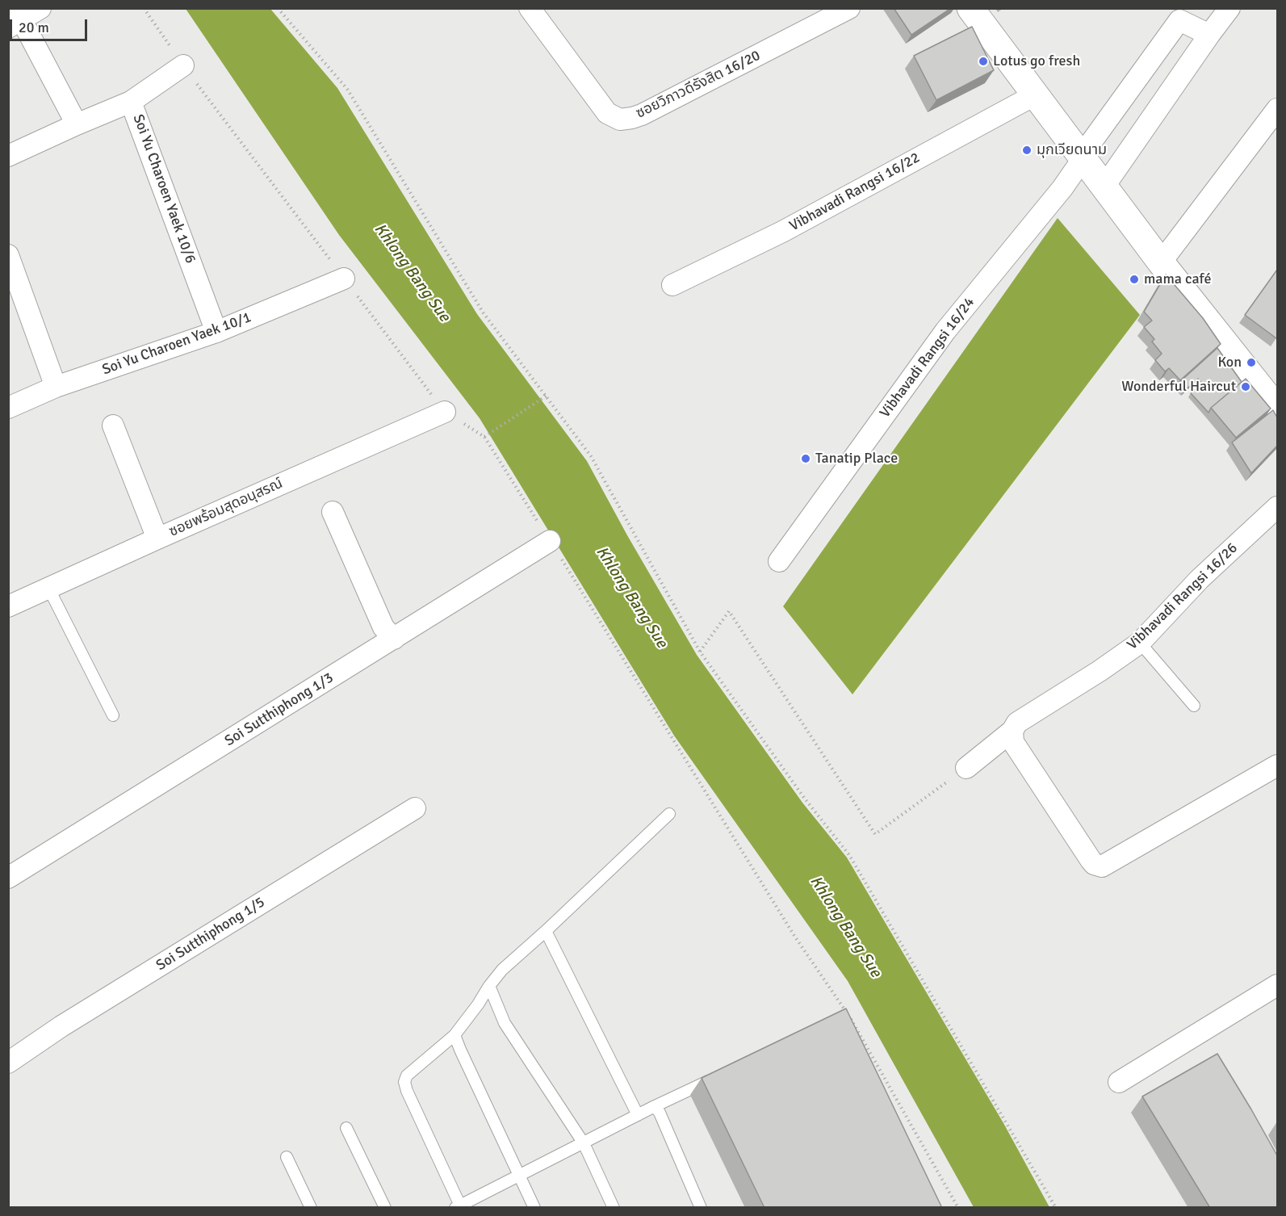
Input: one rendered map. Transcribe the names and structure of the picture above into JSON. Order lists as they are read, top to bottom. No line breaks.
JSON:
{"streets":{"street":["ซอยวิภาวดีรังสิต 16/20","Soi Yu Charoen Yaek 10/6","Vibhavadi Rangsi 16/22","Soi Yu Charoen Yaek 10/1","Vibhavadi Rangsi 16/24","ซอยพร้อมสุดอนุสรณ์","Vibhavadi Rangsi 16/26","Soi Sutthiphong 1/3","Soi Sutthiphong 1/5"]},"crossings":[["Soi Yu Charoen Yaek 10/6","Soi Yu Charoen Yaek 10/1"]],"water":["Khlong Bang Sue"],"places":["Lotus go fresh","มุกเวียดนาม","mama café","Kon","Wonderful Haircut","Tanatip Place"],"scale_bar":"20 m"}
